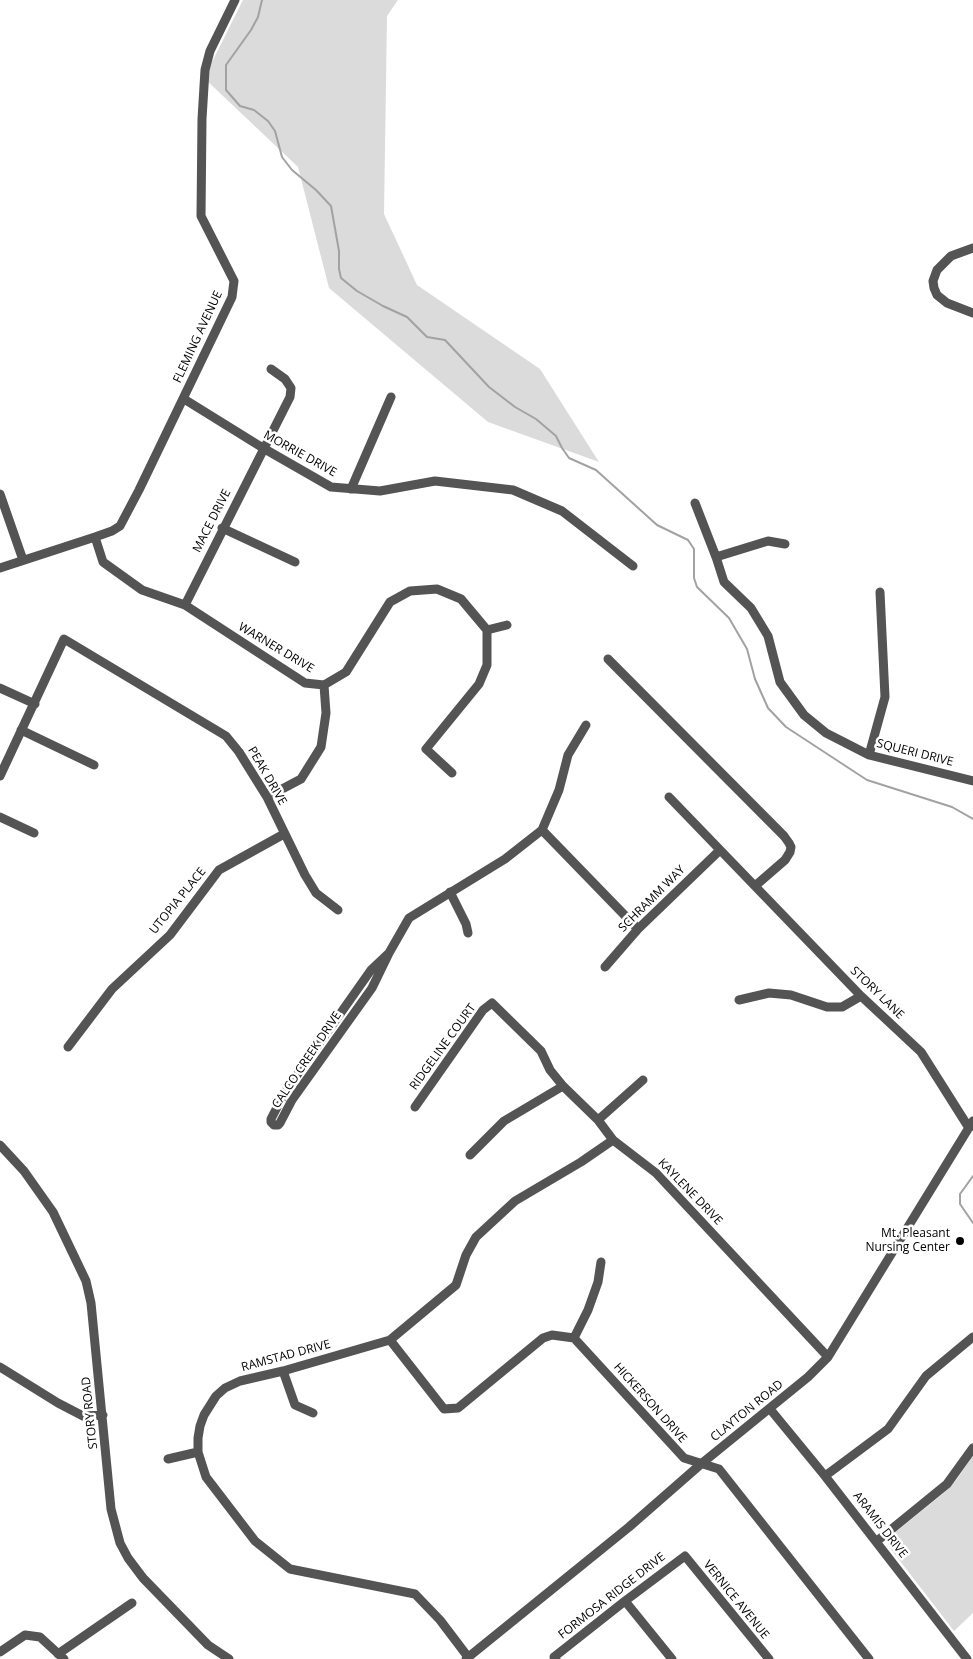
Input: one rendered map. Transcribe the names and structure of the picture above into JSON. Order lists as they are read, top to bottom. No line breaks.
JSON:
{"streets":{"street":["FLEMING AVENUE","MORRIE DRIVE","MACE DRIVE","WARNER DRIVE","SQUERI DRIVE","PEAK DRIVE","SCHRAMM WAY","UTOPIA PLACE","STORY LANE","RIDGELINE COURT","CALCO CREEK DRIVE","KAYLENE DRIVE","RAMSTAD DRIVE","HICKERSON DRIVE","CLAYTON ROAD","STORY ROAD","ARAMIS DRIVE","FORMOSA RIDGE DRIVE","VERNICE AVENUE"]},"crossings":[["FLEMING AVENUE","MORRIE DRIVE"],["FLEMING AVENUE","WARNER DRIVE"],["MORRIE DRIVE","MACE DRIVE"],["MACE DRIVE","WARNER DRIVE"],["PEAK DRIVE","UTOPIA PLACE"],["SCHRAMM WAY","STORY LANE"],["STORY LANE","CLAYTON ROAD"],["RIDGELINE COURT","KAYLENE DRIVE"],["KAYLENE DRIVE","RAMSTAD DRIVE"],["KAYLENE DRIVE","CLAYTON ROAD"],["RAMSTAD DRIVE","CLAYTON ROAD"],["HICKERSON DRIVE","CLAYTON ROAD"],["CLAYTON ROAD","ARAMIS DRIVE"],["FORMOSA RIDGE DRIVE","VERNICE AVENUE"]],"places":["Mt. Pleasant Nursing Center"]}
